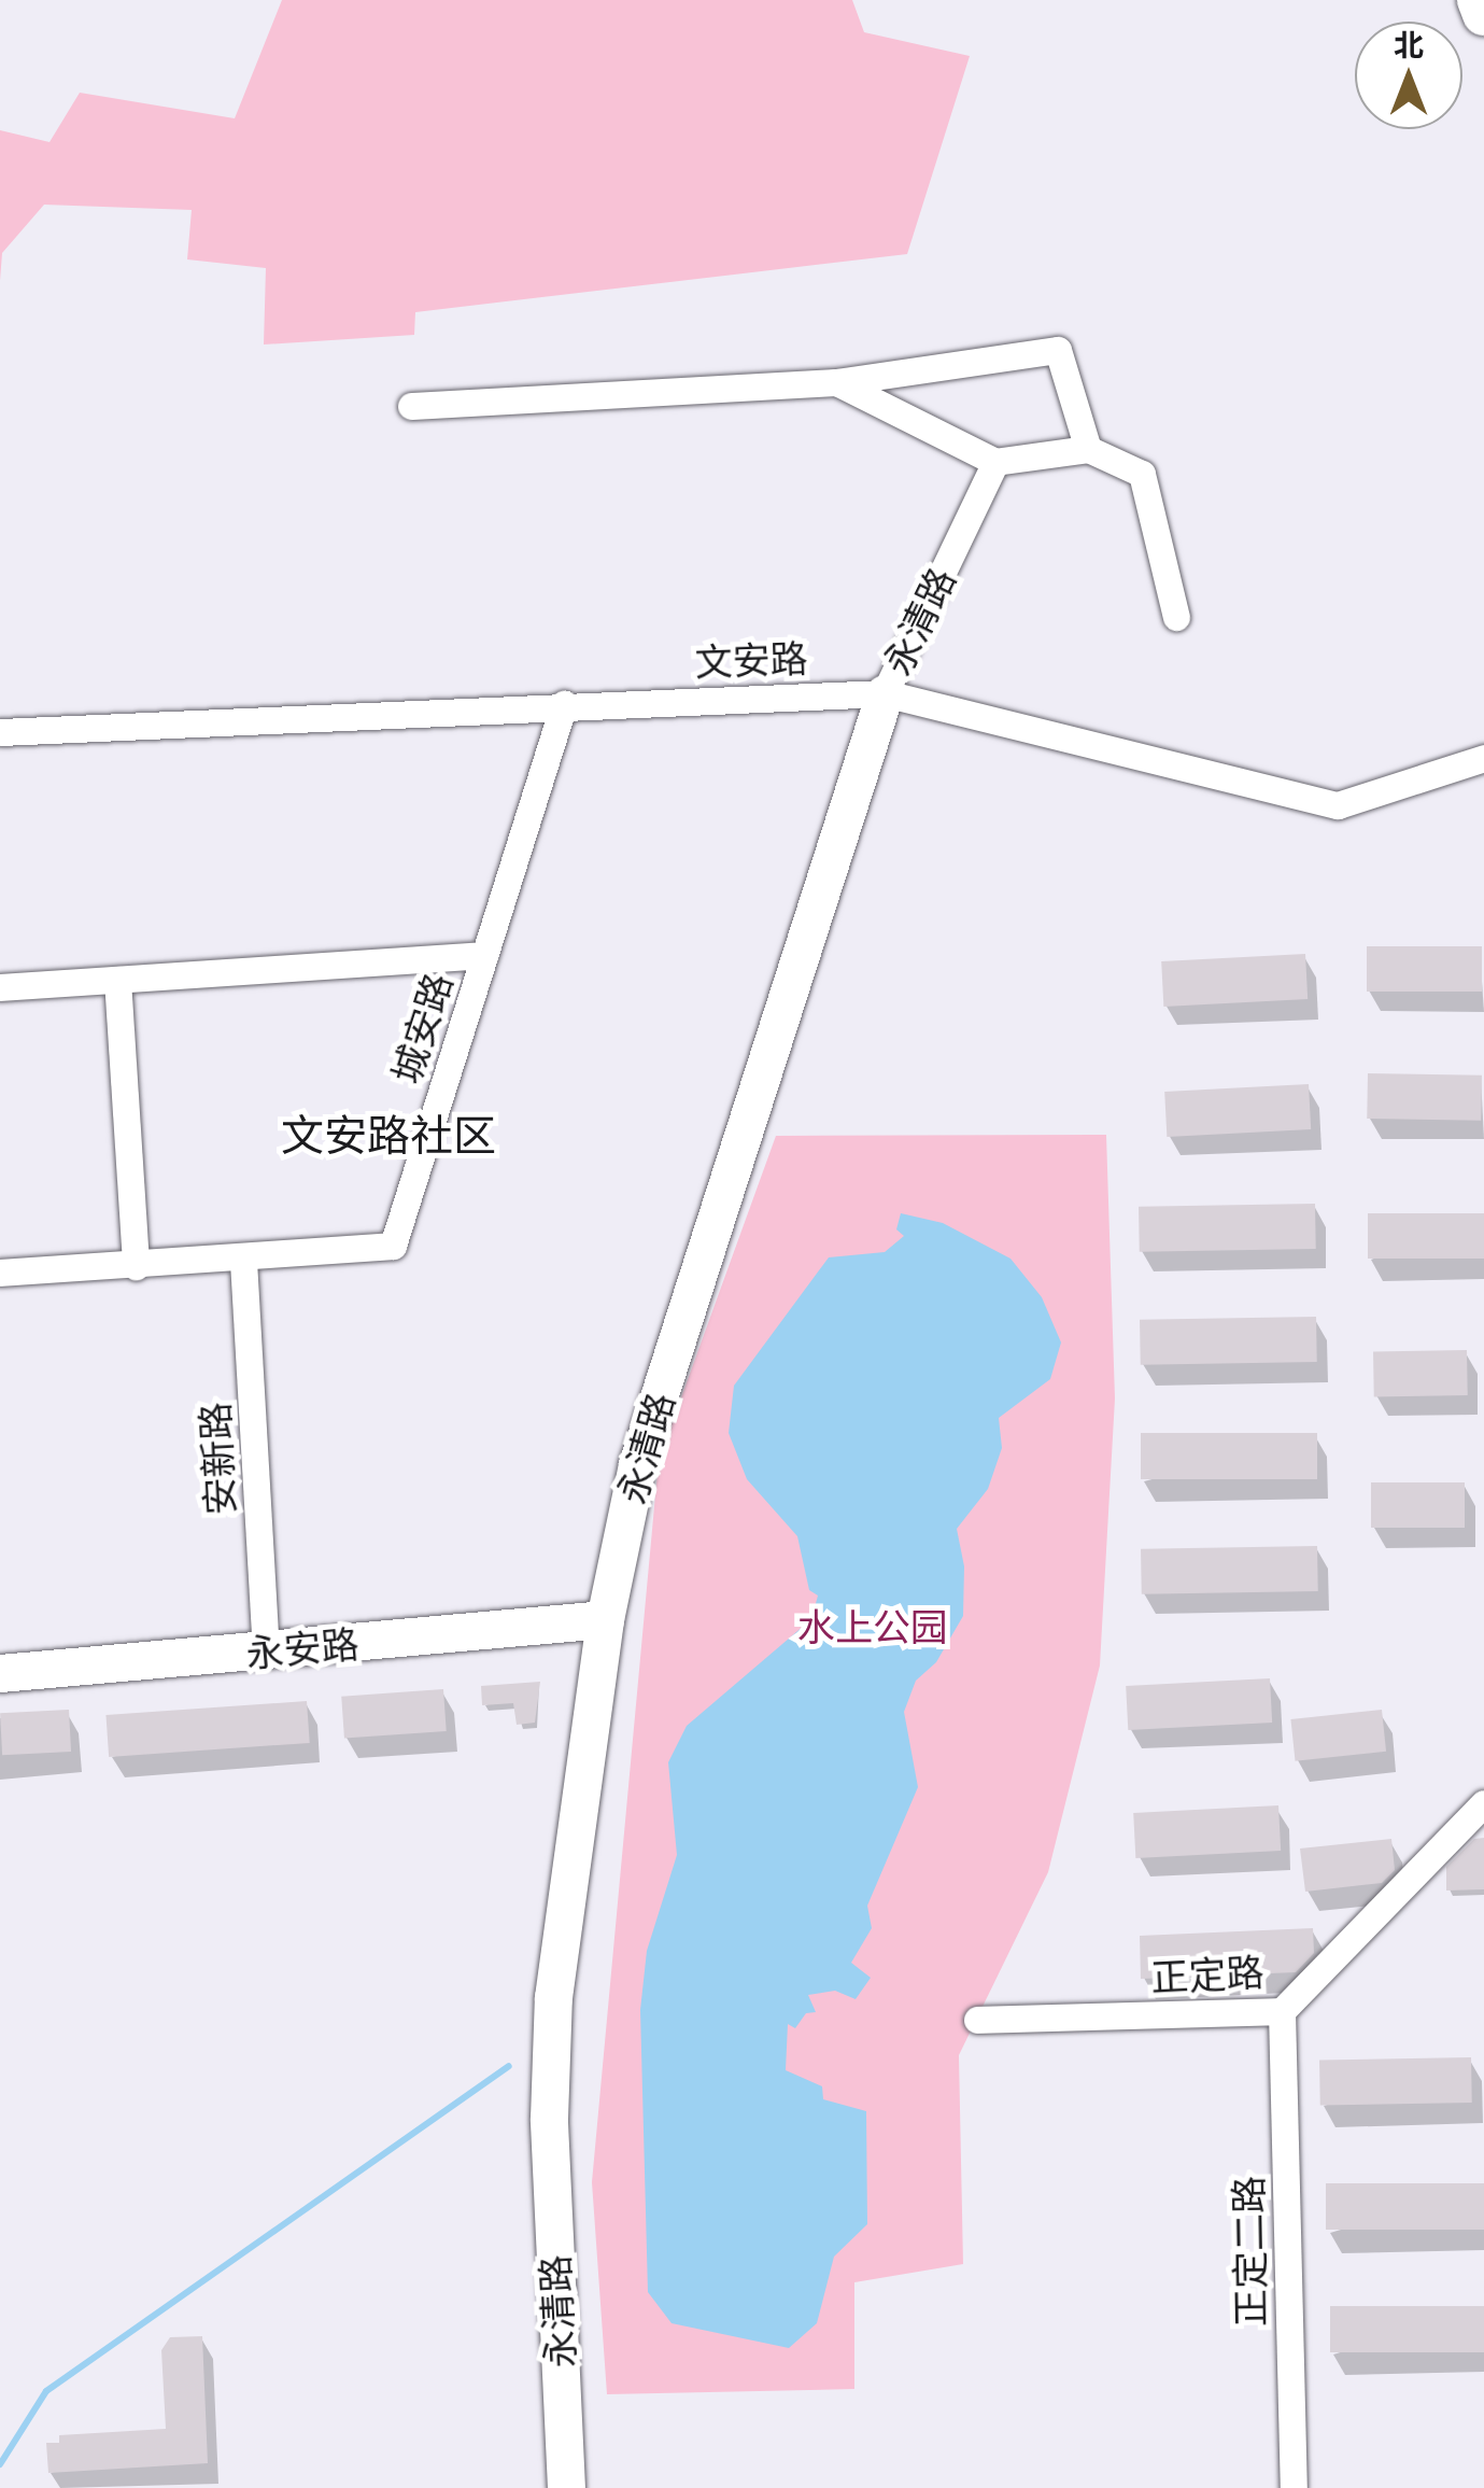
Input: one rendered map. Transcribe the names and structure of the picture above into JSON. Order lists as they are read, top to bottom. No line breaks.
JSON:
{"streets":{"street":["永清路","文安路","城安路","安新路","永安路","正定路","正定二路"]},"crossings":[["永清路","文安路"],["永清路","永安路"],["文安路","城安路"],["城安路","安新路"],["安新路","永安路"],["正定路","正定二路"]],"districts":["文安路社区"],"parks":["水上公园"],"north":"top"}
